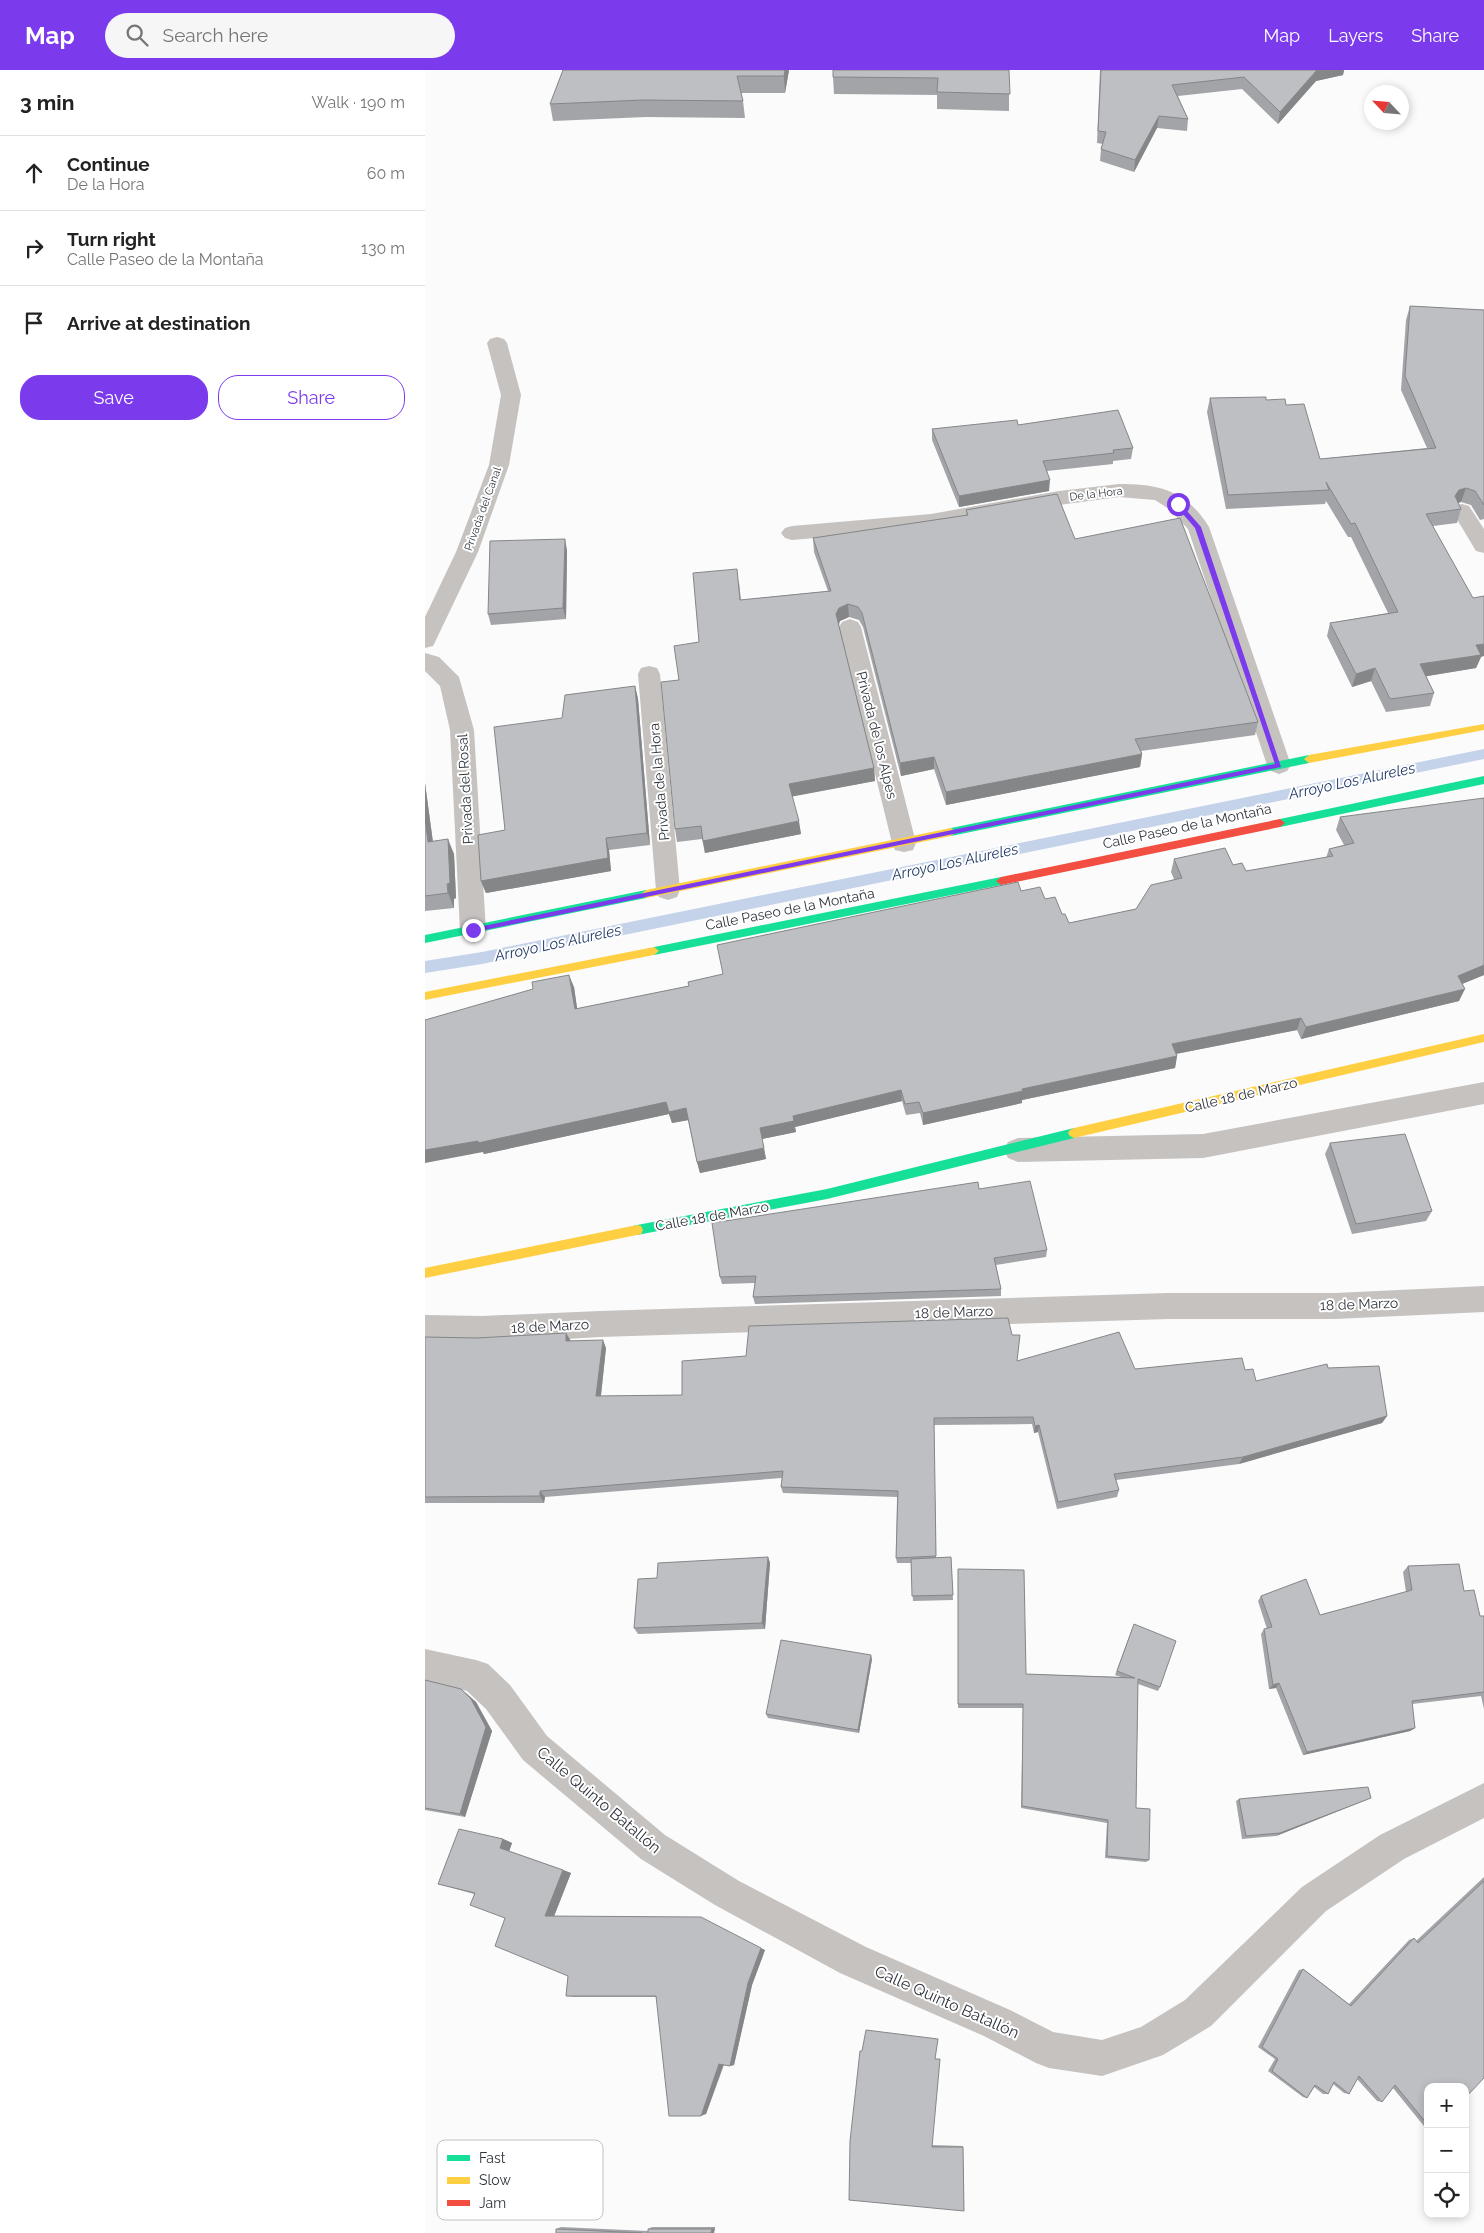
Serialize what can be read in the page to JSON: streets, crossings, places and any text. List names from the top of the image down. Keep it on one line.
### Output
{"streets":{"main road":["Calle Paseo de la Montaña","Calle 18 de Marzo"],"street":["De la Hora","Privada del Canal","Privada de los Alpes","Privada de la Hora","Privada del Rosal","18 de Marzo","Calle Quinto Batallón"]},"water":["Arroyo Los Alureles"],"legend":["Fast","Slow","Jam"],"north":"top left","page":{"header":"Map","search":"Search here","nav":["Map","Layers","Share"],"heading":["3 min","Walk · 190 m"],"list":[["Continue","De la Hora","60 m"],["Turn right","Calle Paseo de la Montaña","130 m"],"Arrive at destination"],"buttons":["Save","Share"],"map_buttons":["+","−"]}}
